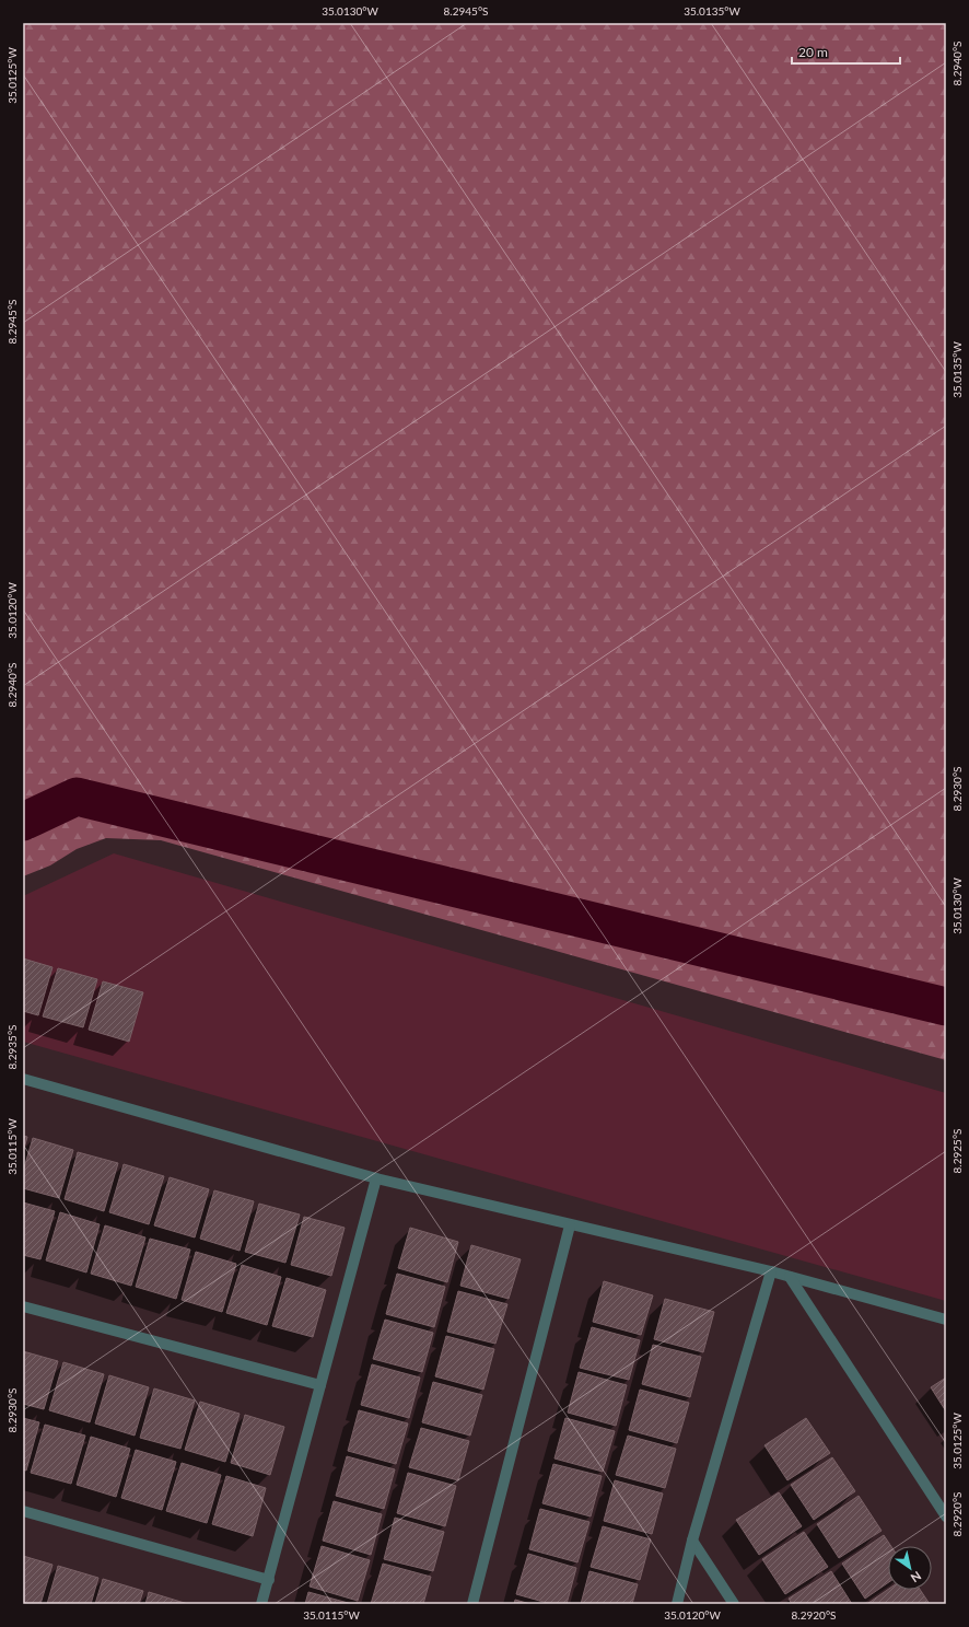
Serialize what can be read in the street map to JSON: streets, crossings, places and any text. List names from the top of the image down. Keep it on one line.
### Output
{"scale_bar":"20 m","north":"bottom right","coordinates":["35.0130°W","8.2945°S","35.0135°W","8.2940°S","35.0125°W","35.0120°W","8.2930°S","8.2935°S","35.0115°W","8.2925°S","8.2920°S"]}
